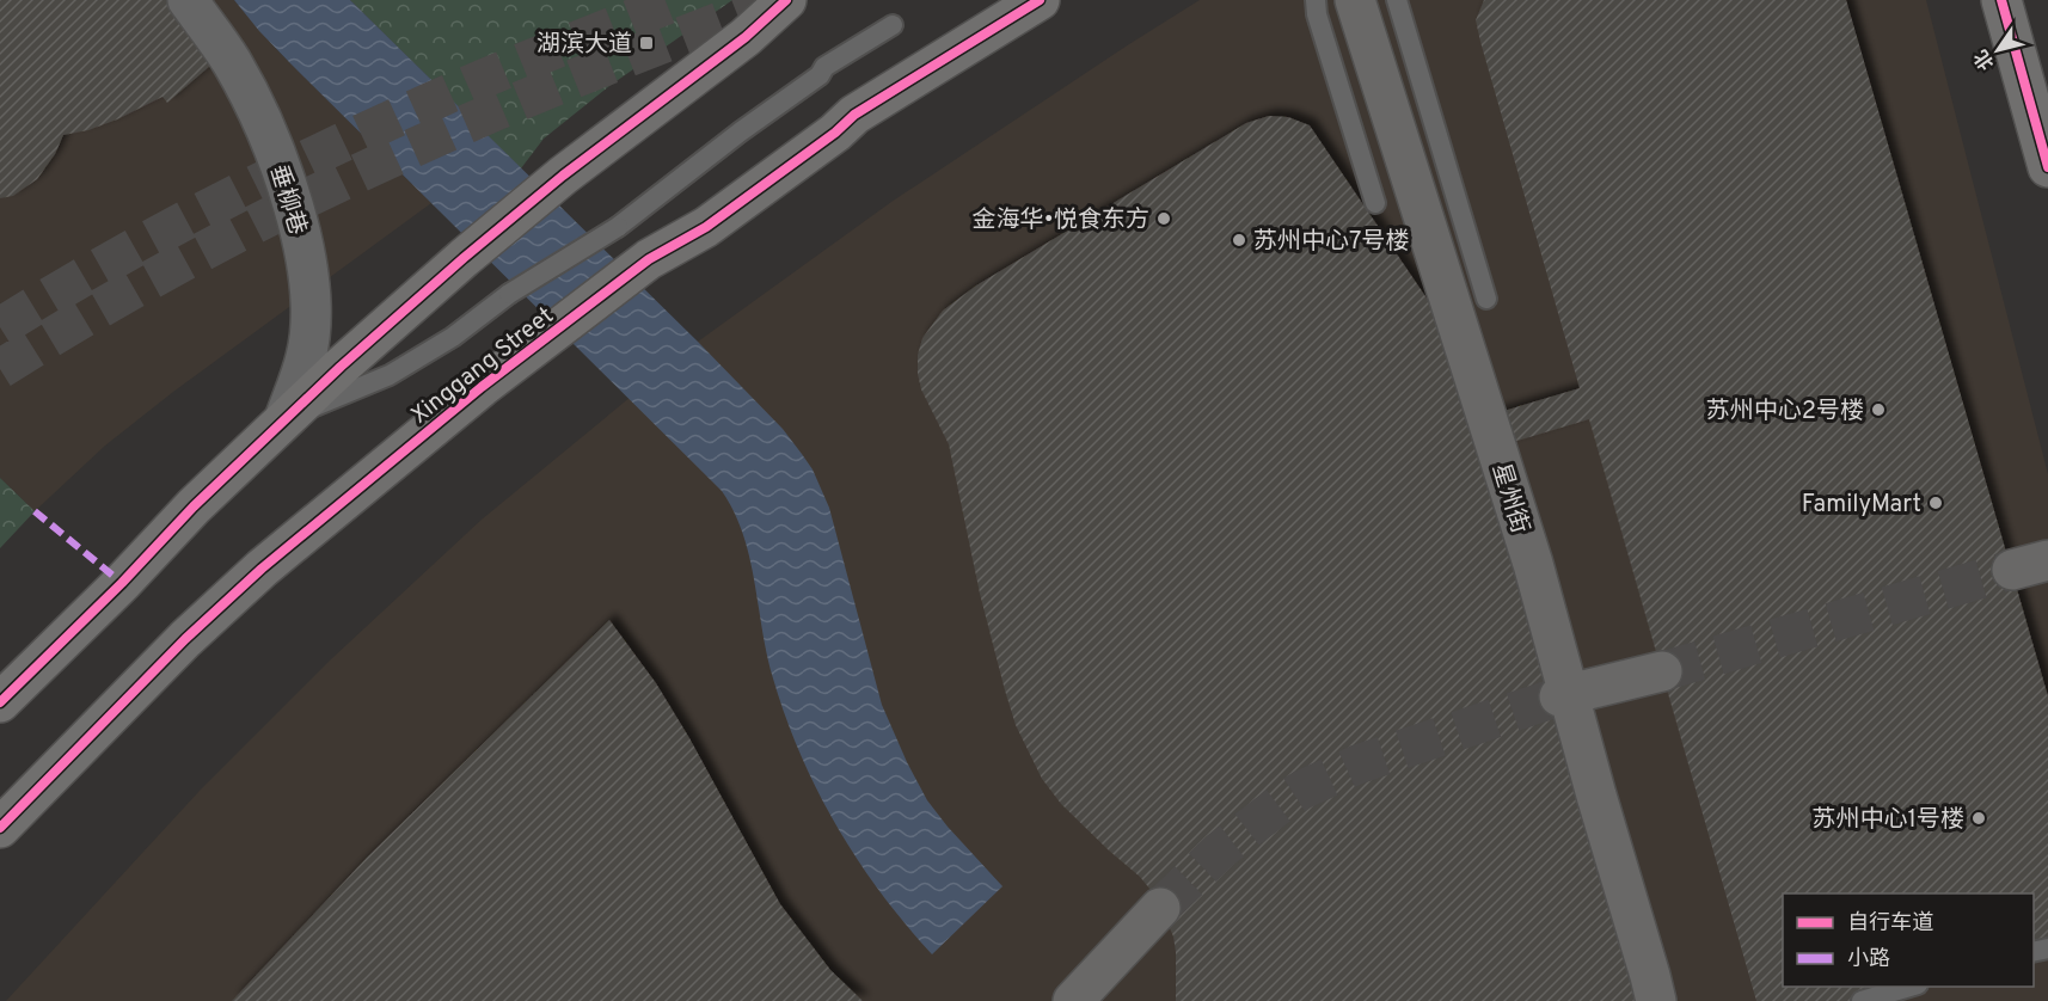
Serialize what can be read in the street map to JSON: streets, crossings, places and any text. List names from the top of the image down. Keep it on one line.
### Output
{"streets":{"main road":["Xinggang Street"],"street":["垂柳巷","星州街"]},"places":{"transit":["湖滨大道"],"other":["金海华•悦食东方","苏州中心7号楼","苏州中心2号楼","FamilyMart","苏州中心1号楼"]},"legend":["自行车道","小路"],"north":"bottom left"}
